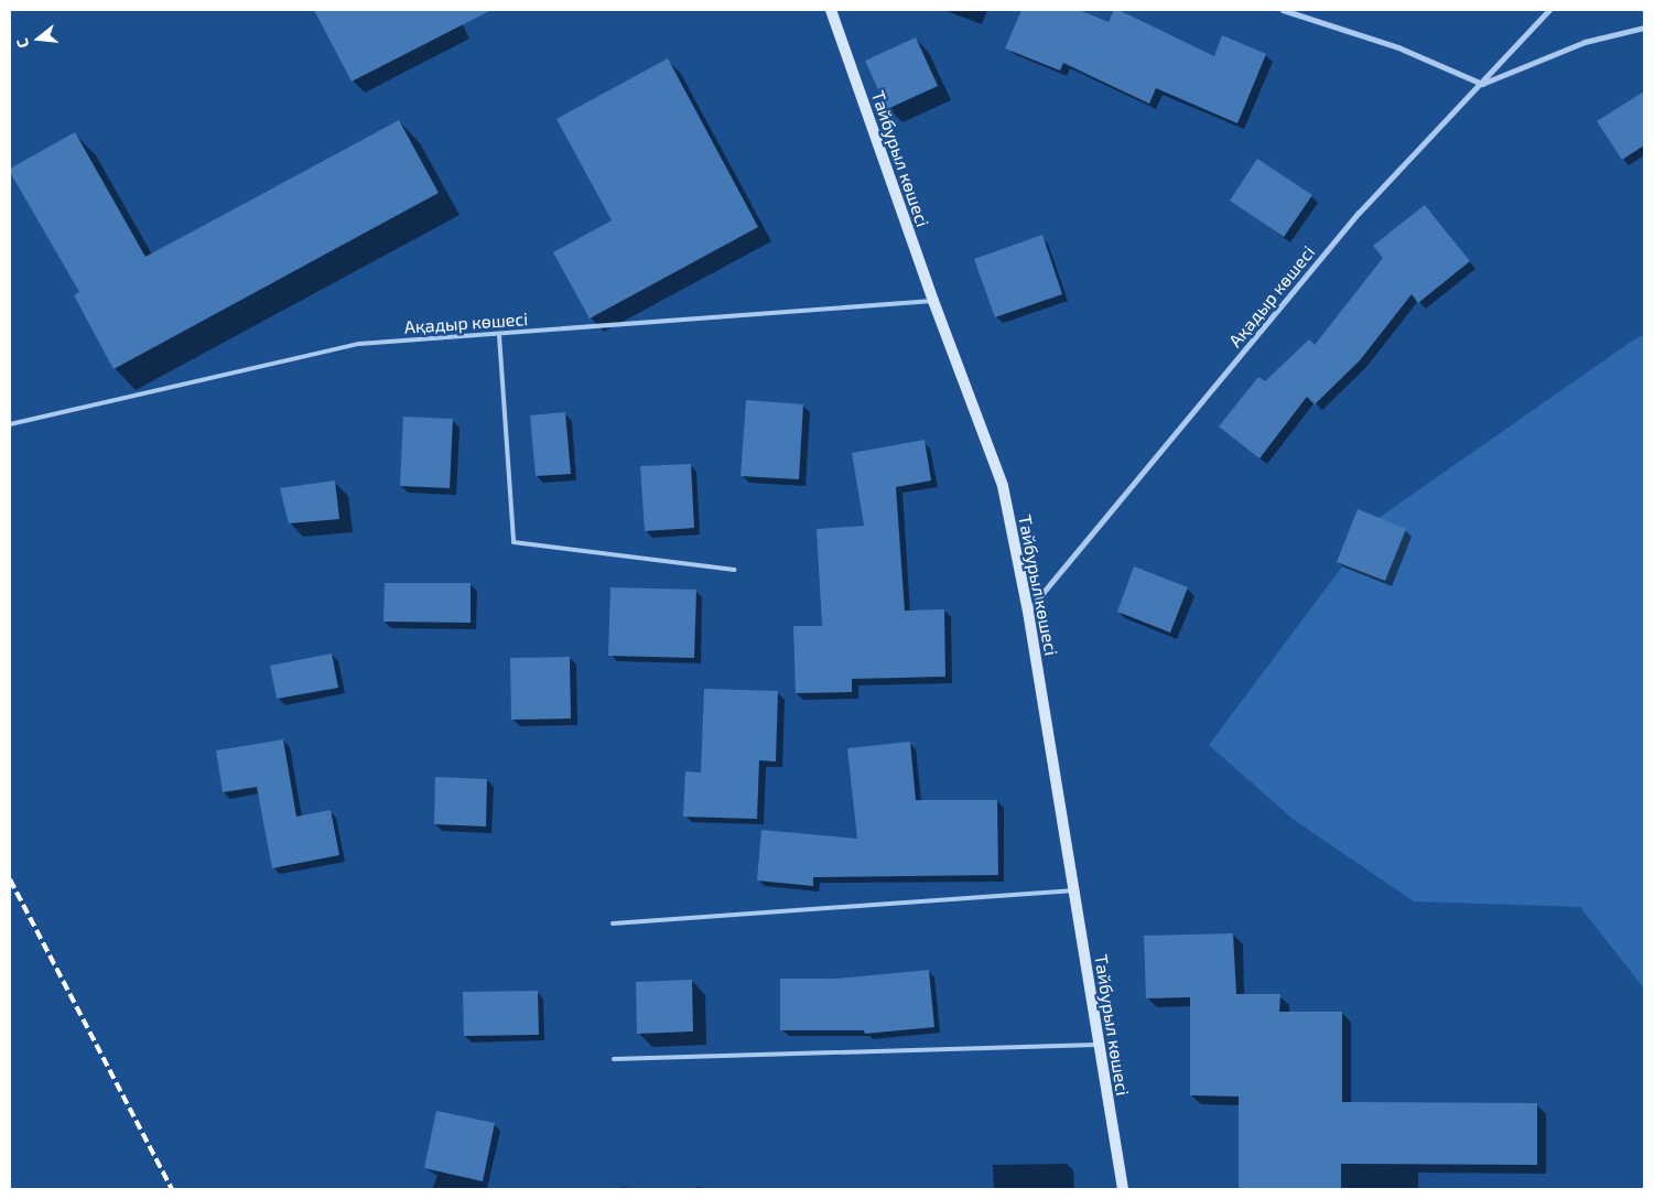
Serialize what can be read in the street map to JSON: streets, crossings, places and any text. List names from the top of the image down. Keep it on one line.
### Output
{"streets":{"main road":["Тайбурыл көшесі"],"street":["Ақадыр көшесі"]},"crossings":[["Тайбурыл көшесі","Ақадыр көшесі"]],"north":"left"}
